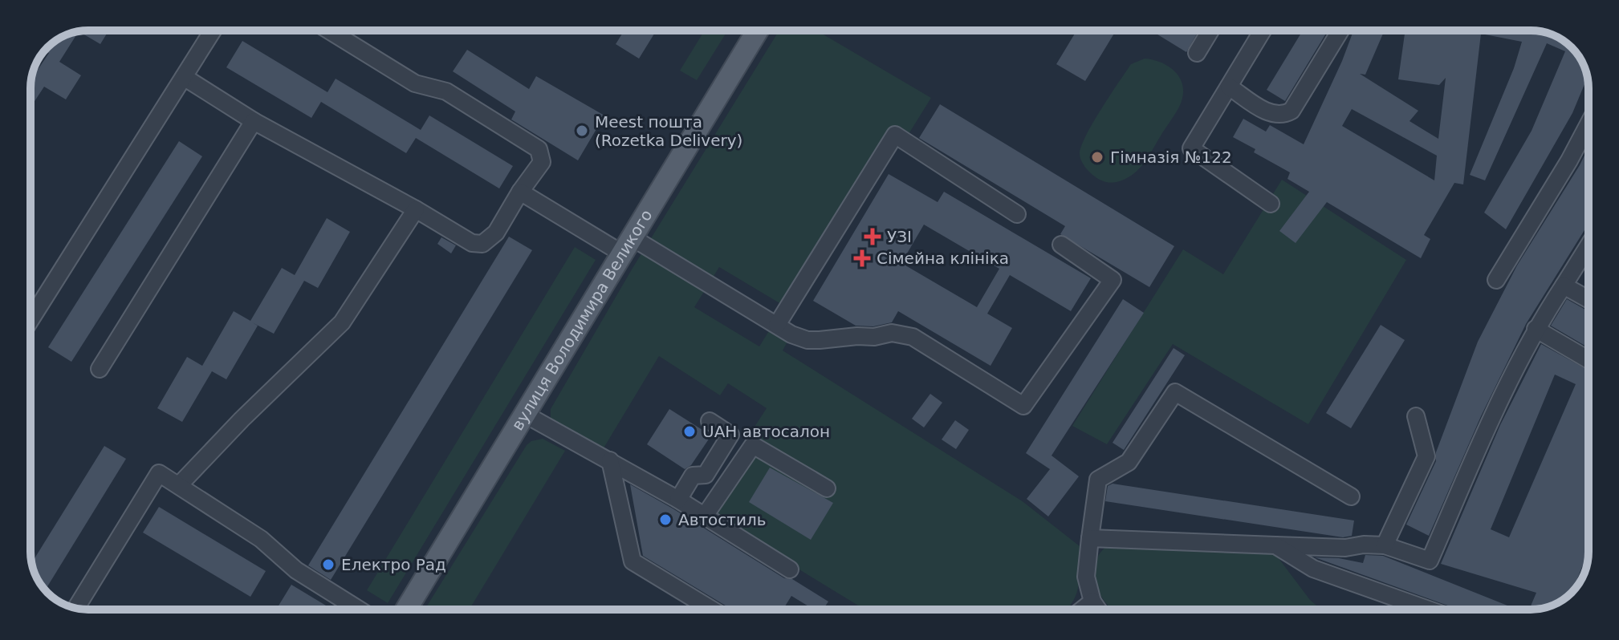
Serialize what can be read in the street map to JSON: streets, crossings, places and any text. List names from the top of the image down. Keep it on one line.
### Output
{"streets":{"main road":["вулиця Володимира Великого"]},"places":{"other":["Meest пошта (Rozetka Delivery)","Гімназія №122","UAH автосалон","Автостиль","Електро Рад"],"health":["УЗІ","Сімейна клініка"]}}
